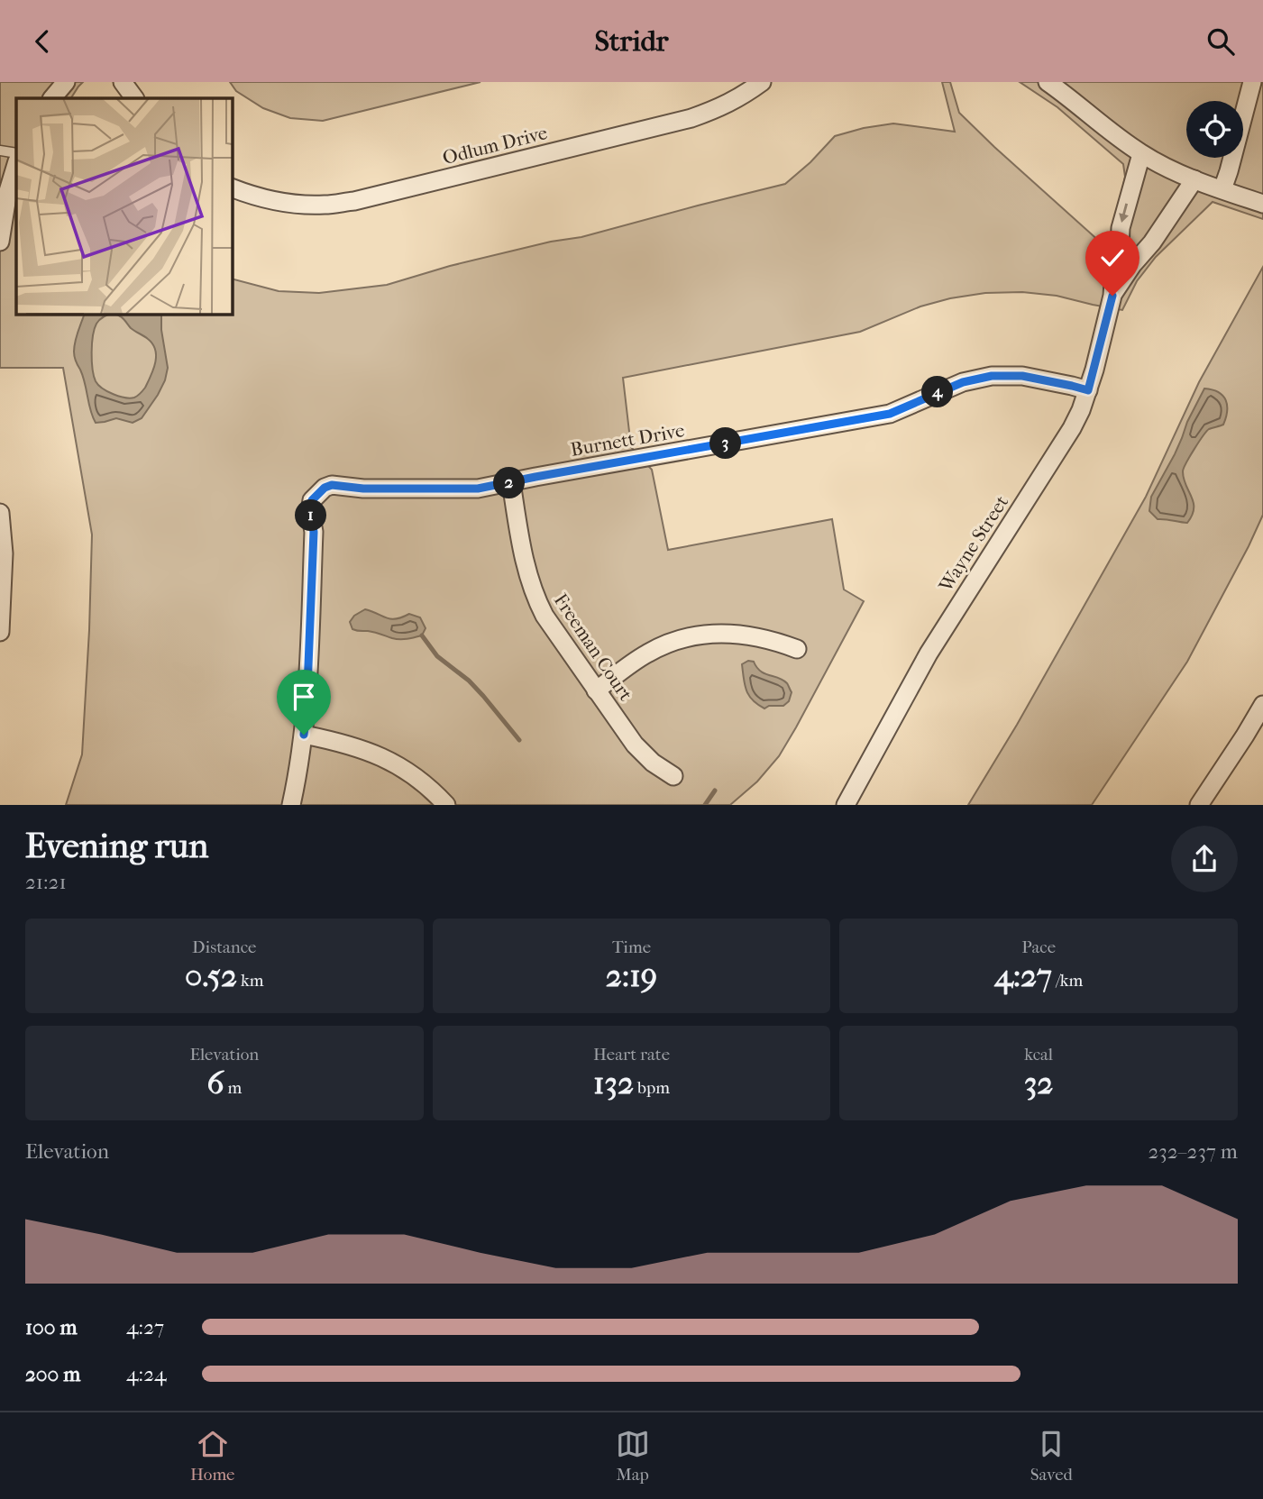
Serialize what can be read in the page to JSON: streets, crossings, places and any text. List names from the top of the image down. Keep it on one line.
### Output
{"streets":{"street":["Odlum Drive","Burnett Drive","Wayne Street","Freeman Court"]},"crossings":[["Burnett Drive","Wayne Street"],["Burnett Drive","Freeman Court"]],"page":{"header":"Stridr","pins":["4","3","2","1"],"heading":["Evening run","21:21"],"stats":[["Distance","0.52 km"],["Time","2:19"],["Pace","4:27 /km"],["Elevation","6 m"],["Heart rate","132 bpm"],["kcal","32"]],"chart":["Elevation","232–237 m"],"list":[{"name":"100 m","note":"4:27"},{"name":"200 m","note":"4:24"}],"tabs":["Home","Map","Saved"]}}
